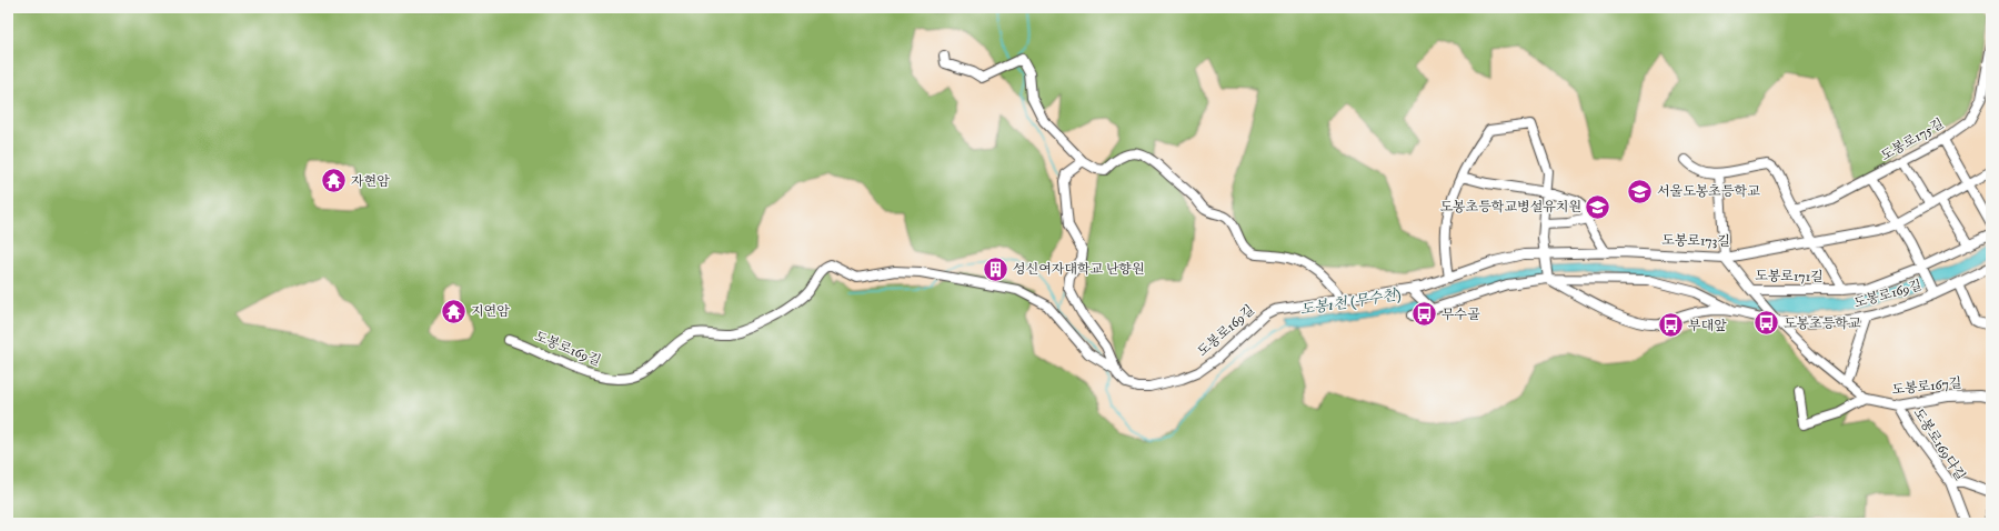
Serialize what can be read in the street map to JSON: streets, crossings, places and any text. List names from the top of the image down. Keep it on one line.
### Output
{"streets":{"street":["도봉로175길","도봉로173길","도봉로171길","도봉로169길","도봉로167길","도봉로169다길"]},"crossings":[["도봉로175길","도봉로171길"],["도봉로173길","도봉로171길"],["도봉로173길","도봉로169길"],["도봉로167길","도봉로169다길"]],"water":["도봉1천 (무수천)"],"places":{"temple":["자현암","지연암"],"school or university":["서울도봉초등학교","도봉초등학교병설유치원"],"building":["성신여자대학교 난향원"],"bus stop":["무수골","도봉초등학교","부대앞"]}}
